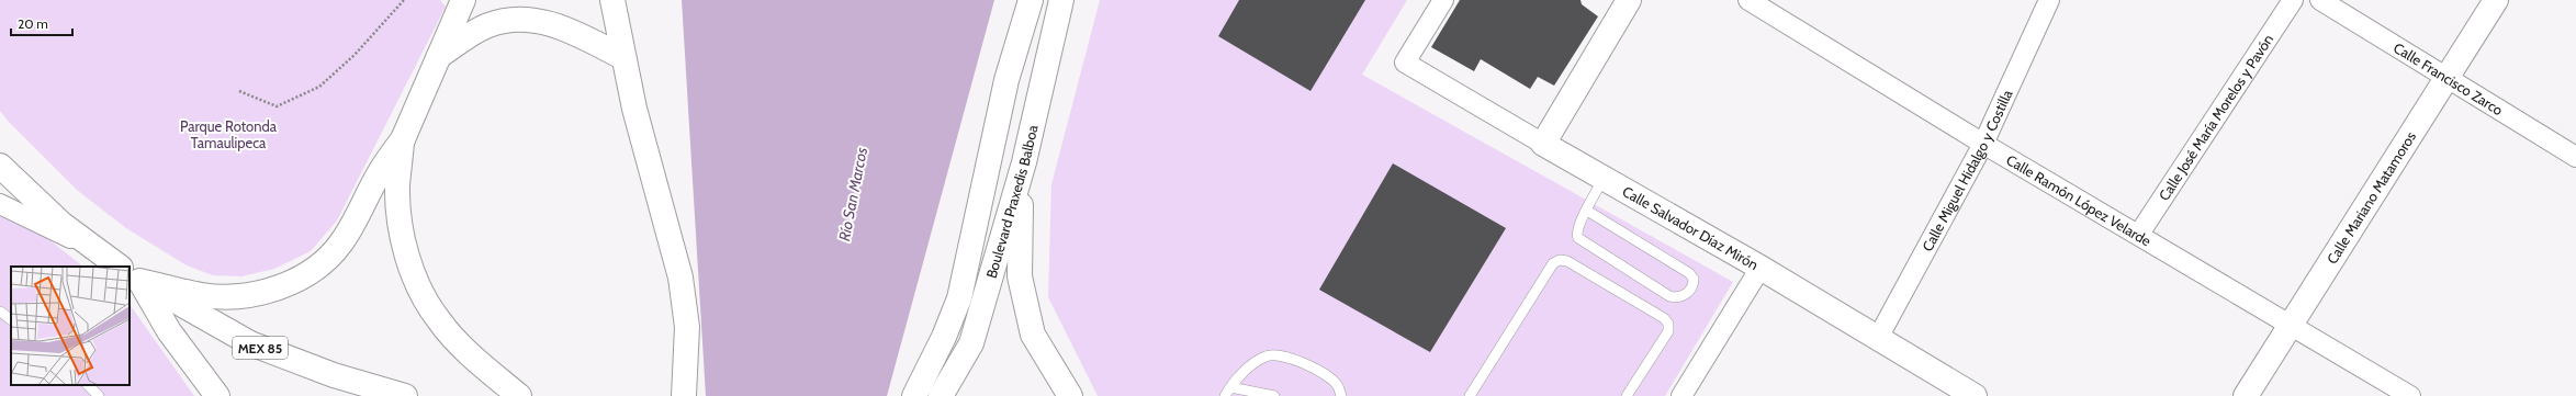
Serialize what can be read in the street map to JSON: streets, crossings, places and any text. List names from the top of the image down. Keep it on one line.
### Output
{"streets":{"main road":["Calle Mariano Matamoros","Boulevard Praxedis Balboa","Calle Salvador Díaz Mirón","MEX 85"],"street":["Calle Francisco Zarco","Calle José María Morelos y Pavón","Calle Miguel Hidalgo y Costilla","Calle Ramón López Velarde"]},"crossings":[["Calle Francisco Zarco","Calle Mariano Matamoros"],["Calle José María Morelos y Pavón","Calle Ramón López Velarde"],["Calle Miguel Hidalgo y Costilla","Calle Ramón López Velarde"],["Calle Miguel Hidalgo y Costilla","Calle Salvador Díaz Mirón"],["Calle Mariano Matamoros","Calle Ramón López Velarde"]],"water":["Río San Marcos"],"parks":["Parque Rotonda Tamaulipeca"],"scale_bar":"20 m"}
